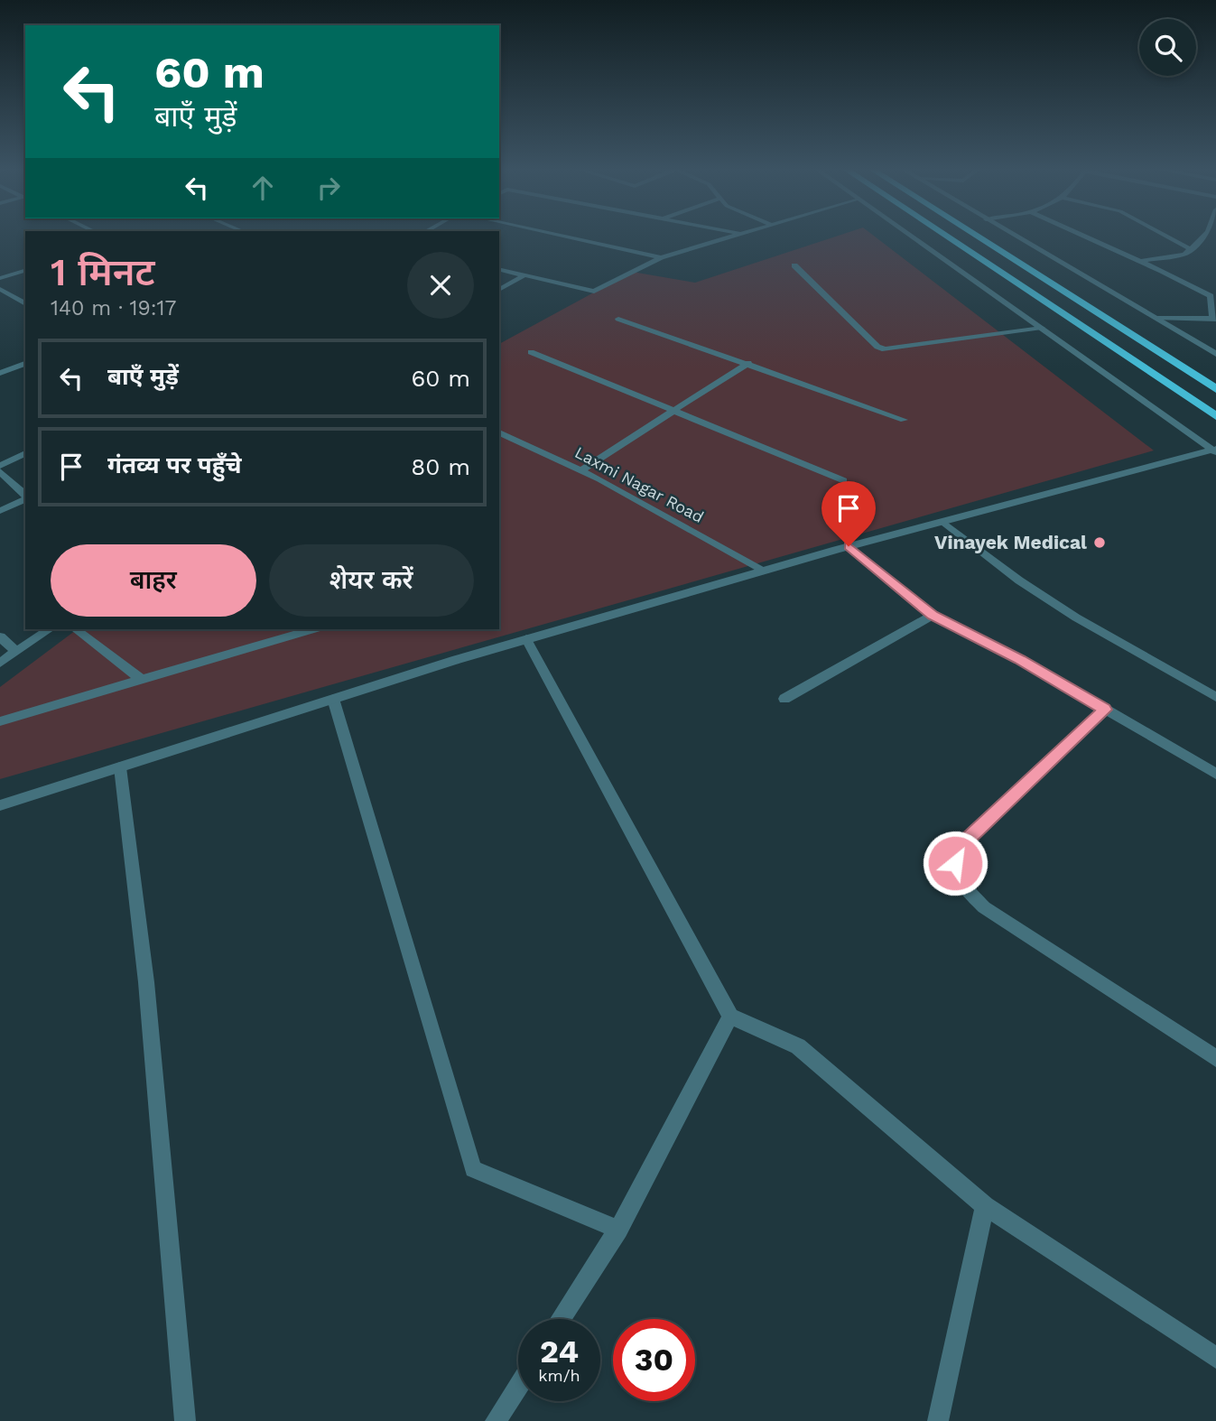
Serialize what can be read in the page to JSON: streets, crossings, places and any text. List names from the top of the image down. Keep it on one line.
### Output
{"streets":{"street":["Laxmi Nagar Road"]},"places":["Vinayek Medical"],"page":{"turn":["60 m","बाएँ मुड़ें"],"heading":["1 मिनट","140 m · 19:17"],"list":[{"name":"बाएँ मुड़ें","value":"60 m"},{"name":"गंतव्य पर पहुँचे","value":"80 m"}],"buttons":["बाहर","शेयर करें"],"speed":"24 km/h","limit":"30"}}
